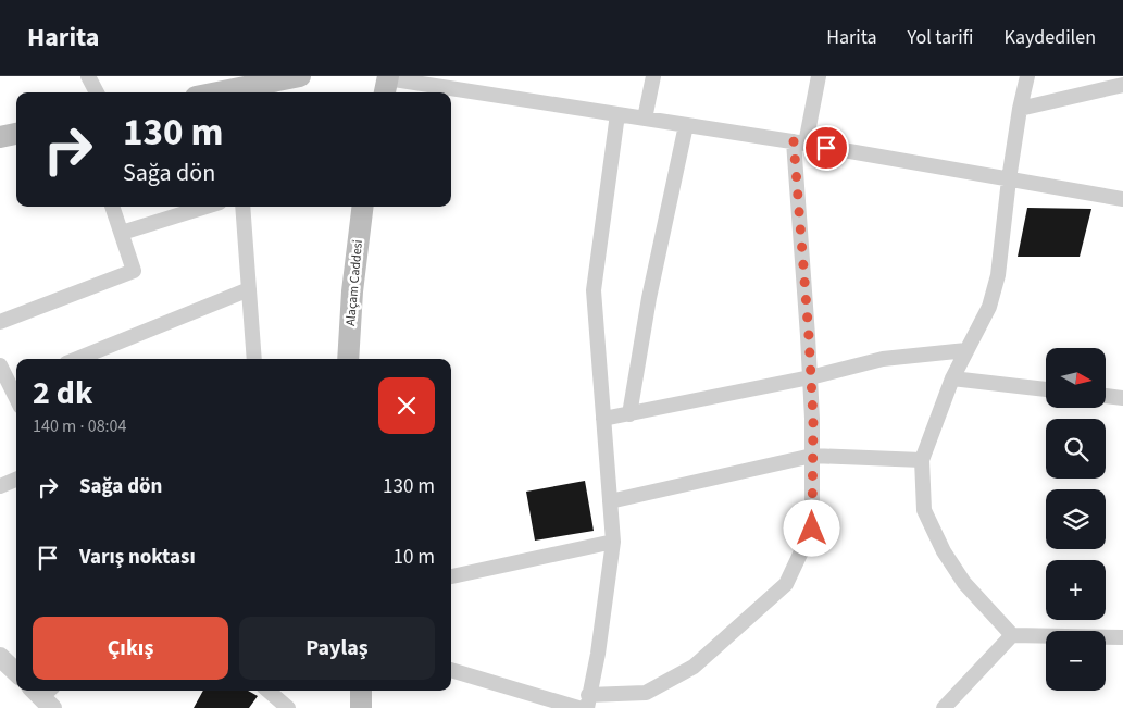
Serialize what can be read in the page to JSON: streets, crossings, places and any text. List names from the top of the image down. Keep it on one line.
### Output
{"streets":{"main road":["Alaçam Caddesi"]},"north":"right","page":{"header":"Harita","nav":["Harita","Yol tarifi","Kaydedilen"],"turn":["130 m","Sağa dön"],"map_buttons":["+","−"],"heading":["2 dk","140 m · 08:04"],"list":[{"name":"Sağa dön","value":"130 m"},{"name":"Varış noktası","value":"10 m"}],"buttons":["Çıkış","Paylaş"]}}
